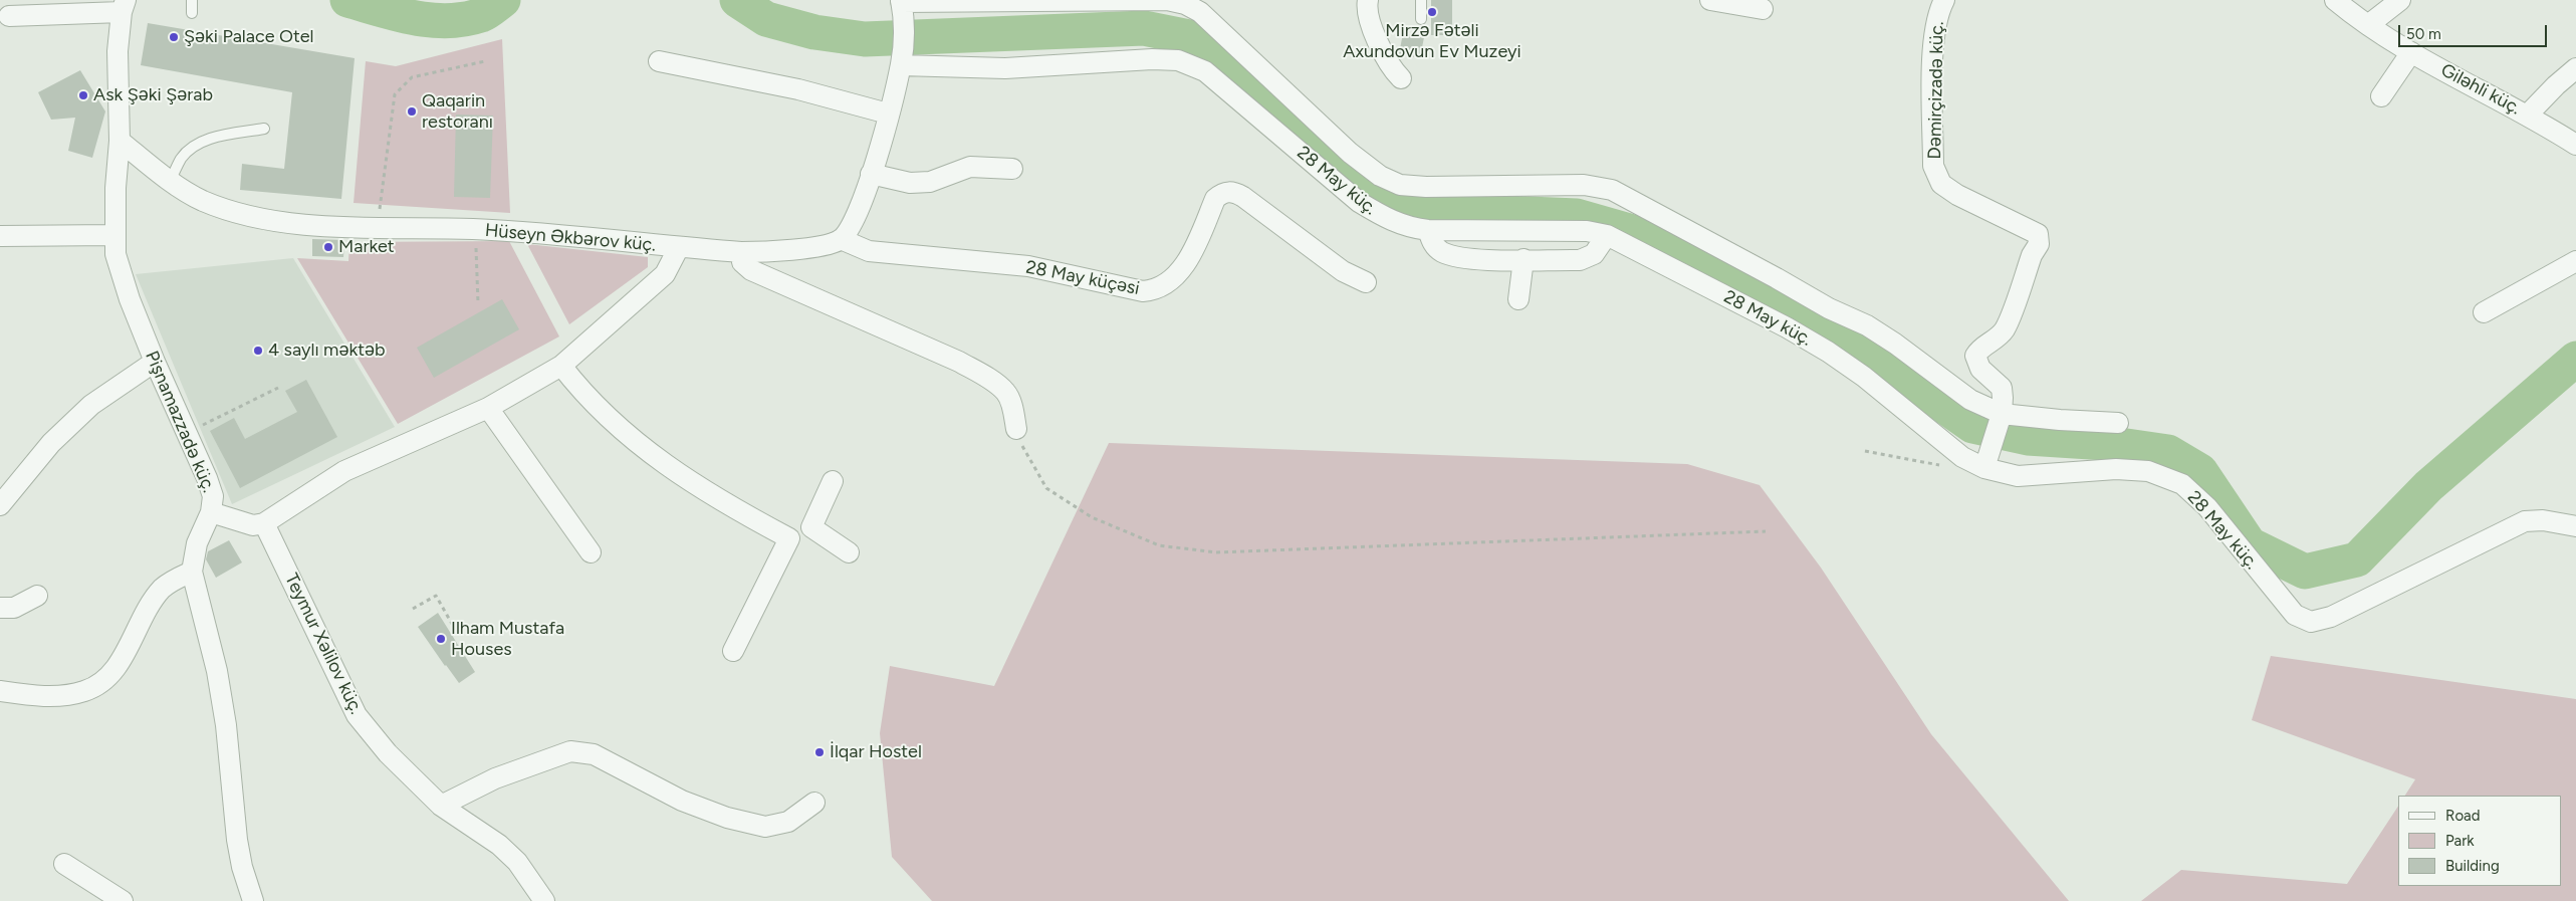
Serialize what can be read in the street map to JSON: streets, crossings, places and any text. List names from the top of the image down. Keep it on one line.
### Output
{"streets":{"street":["Giləhli küç.","Dəmirçizadə küç.","28 May küç.","Hüseyn Əkbərov küç.","28 May küçəsi","Pişnamazzadə küç.","Teymur Xəlilov küç."]},"crossings":[["Hüseyn Əkbərov küç.","28 May küçəsi"],["Hüseyn Əkbərov küç.","Pişnamazzadə küç."]],"places":["Mirzə Fətəli Axundovun Ev Muzeyi","Şəki Palace Otel","Ask Şəki Şərab","Qaqarin restoranı","Market","4 saylı məktəb","Ilham Mustafa Houses","İlqar Hostel"],"legend":["Road","Park","Building"],"scale_bar":"50 m"}
